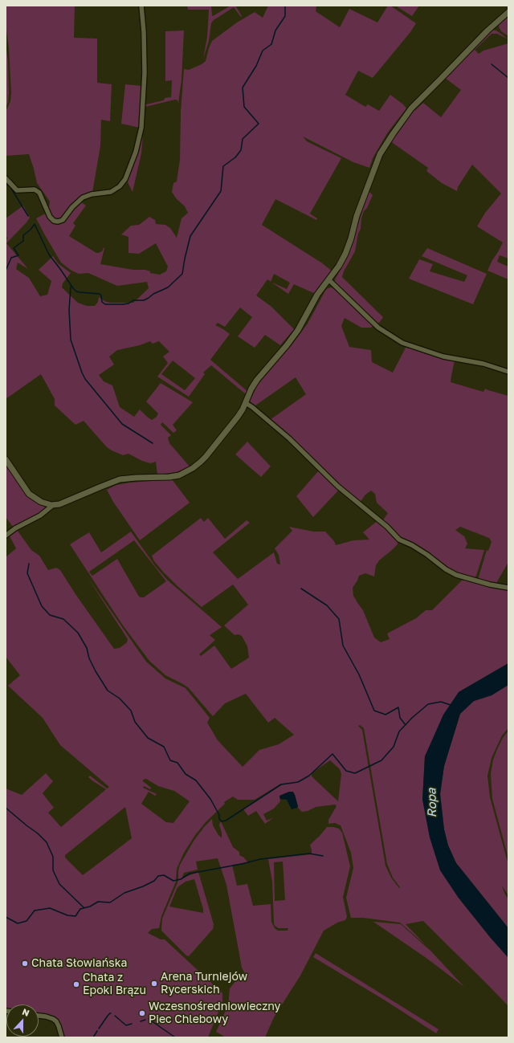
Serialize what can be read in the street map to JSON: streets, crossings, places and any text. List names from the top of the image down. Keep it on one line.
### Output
{"water":["Ropa"],"places":["Chata Słowiańska","Arena Turniejów Rycerskich","Chata z Epoki Brązu","Wczesnośredniowieczny Piec Chlebowy"],"north":"top"}
